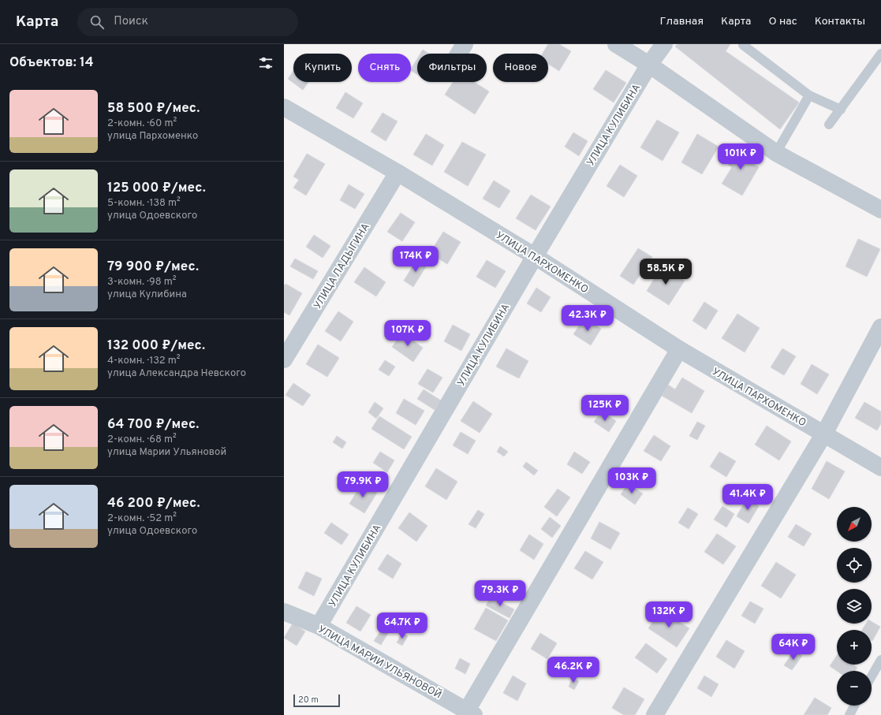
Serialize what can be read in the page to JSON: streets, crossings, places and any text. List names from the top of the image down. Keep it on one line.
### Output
{"streets":{"street":["УЛИЦА КУЛИБИНА","УЛИЦА ПАРХОМЕНКО","УЛИЦА ЛАДЫГИНА","УЛИЦА МАРИИ УЛЬЯНОВОЙ"]},"crossings":[["УЛИЦА КУЛИБИНА","УЛИЦА ПАРХОМЕНКО"],["УЛИЦА КУЛИБИНА","УЛИЦА МАРИИ УЛЬЯНОВОЙ"],["УЛИЦА ПАРХОМЕНКО","УЛИЦА ЛАДЫГИНА"]],"scale_bar":"20 m","north":"bottom left","page":{"header":"Карта","search":"Поиск","nav":["Главная","Карта","О нас","Контакты"],"heading":"Объектов: 14","chip":["Купить","Снять","Фильтры","Новое"],"list":[{"name":"58 500 ₽/мес.","note":"2-комн. · 60 m² · улица Пархоменко"},{"name":"125 000 ₽/мес.","note":"5-комн. · 138 m² · улица Одоевского"},{"name":"79 900 ₽/мес.","note":"3-комн. · 98 m² · улица Кулибина"},{"name":"132 000 ₽/мес.","note":"4-комн. · 132 m² · улица Александра Невского"},{"name":"64 700 ₽/мес.","note":"2-комн. · 68 m² · улица Марии Ульяновой"},{"name":"46 200 ₽/мес.","note":"2-комн. · 52 m² · улица Одоевского"}],"price":["101K ₽","174K ₽","58.5K ₽","42.3K ₽","107K ₽","125K ₽","103K ₽","79.9K ₽","41.4K ₽","79.3K ₽","132K ₽","64.7K ₽","64K ₽","46.2K ₽"],"map_buttons":["+","−"],"scale":"20 m"}}
